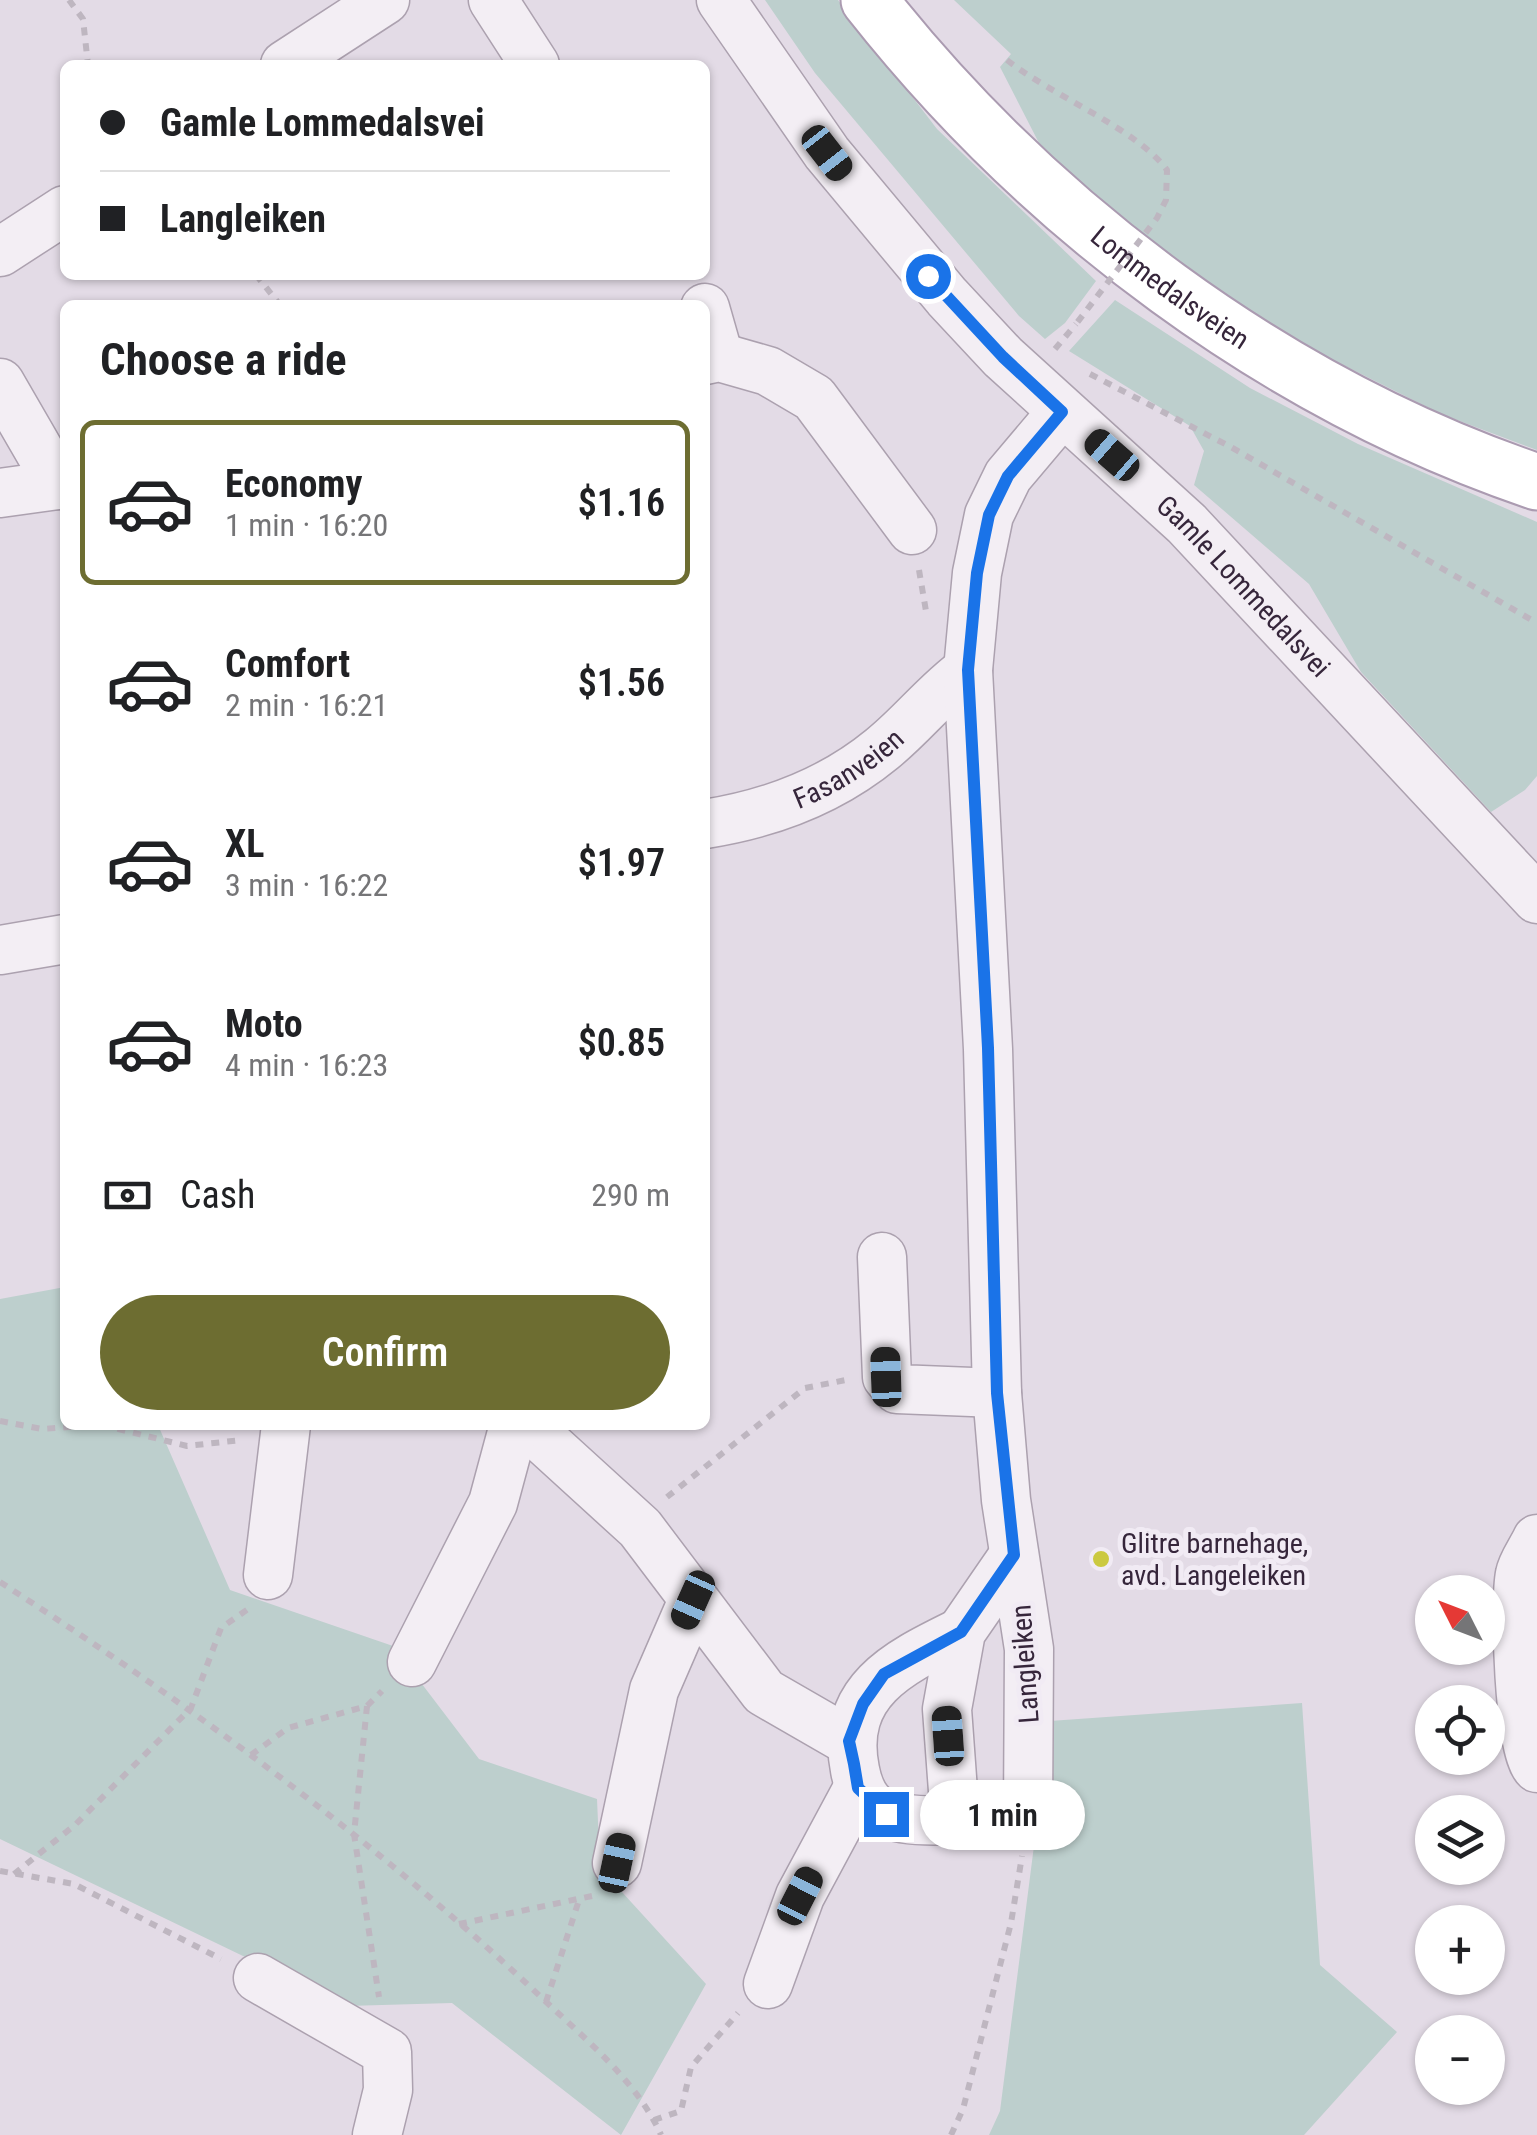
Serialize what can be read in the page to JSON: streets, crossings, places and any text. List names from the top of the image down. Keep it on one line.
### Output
{"streets":{"main road":["Lommedalsveien"],"street":["Gamle Lommedalsvei","Fasanveien","Langleiken"]},"crossings":[["Gamle Lommedalsvei","Langleiken"],["Fasanveien","Langleiken"]],"places":["Glitre barnehage, avd. Langeleiken"],"north":"top left","page":{"banner":["Gamle Lommedalsvei","Langleiken"],"heading":"Choose a ride","list":[{"name":"Economy","note":"1 min · 16:20","value":"$1.16"},{"name":"Comfort","note":"2 min · 16:21","value":"$1.56"},{"name":"XL","note":"3 min · 16:22","value":"$1.97"},{"name":"Moto","note":"4 min · 16:23","value":"$0.85"}],"pay":["Cash","290 m"],"buttons":"Confirm","map_buttons":["+","−"],"bubble":"1 min"}}
